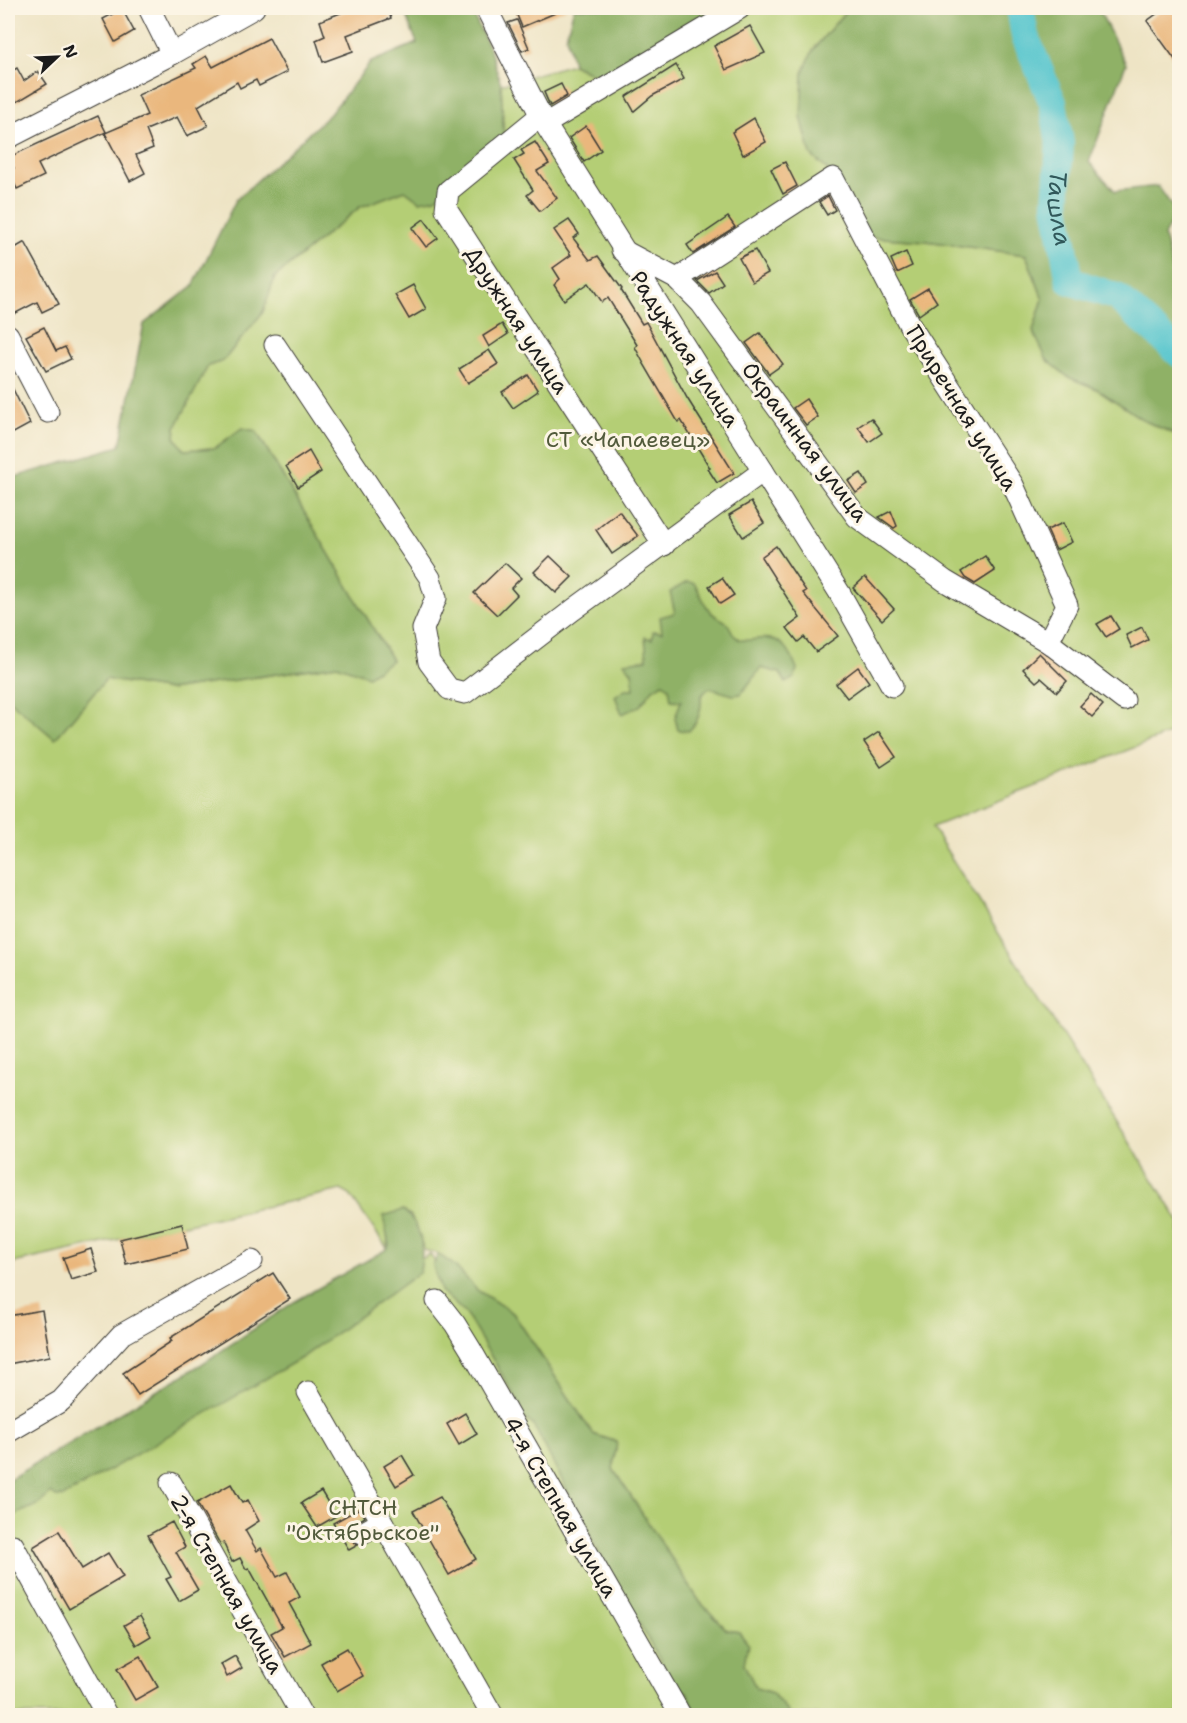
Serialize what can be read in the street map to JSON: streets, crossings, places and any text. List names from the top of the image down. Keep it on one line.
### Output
{"streets":{"street":["Дружная улица","Радужная улица","Приречная улица","Окраинная улица","4-я Степная улица","2-я Степная улица"]},"crossings":[["Дружная улица","Радужная улица"],["Радужная улица","Окраинная улица"],["Приречная улица","Окраинная улица"]],"water":["Ташла"],"parks":["СТ «Чапаевец»","СНТСН \"Октябрьское\""],"north":"top right"}
